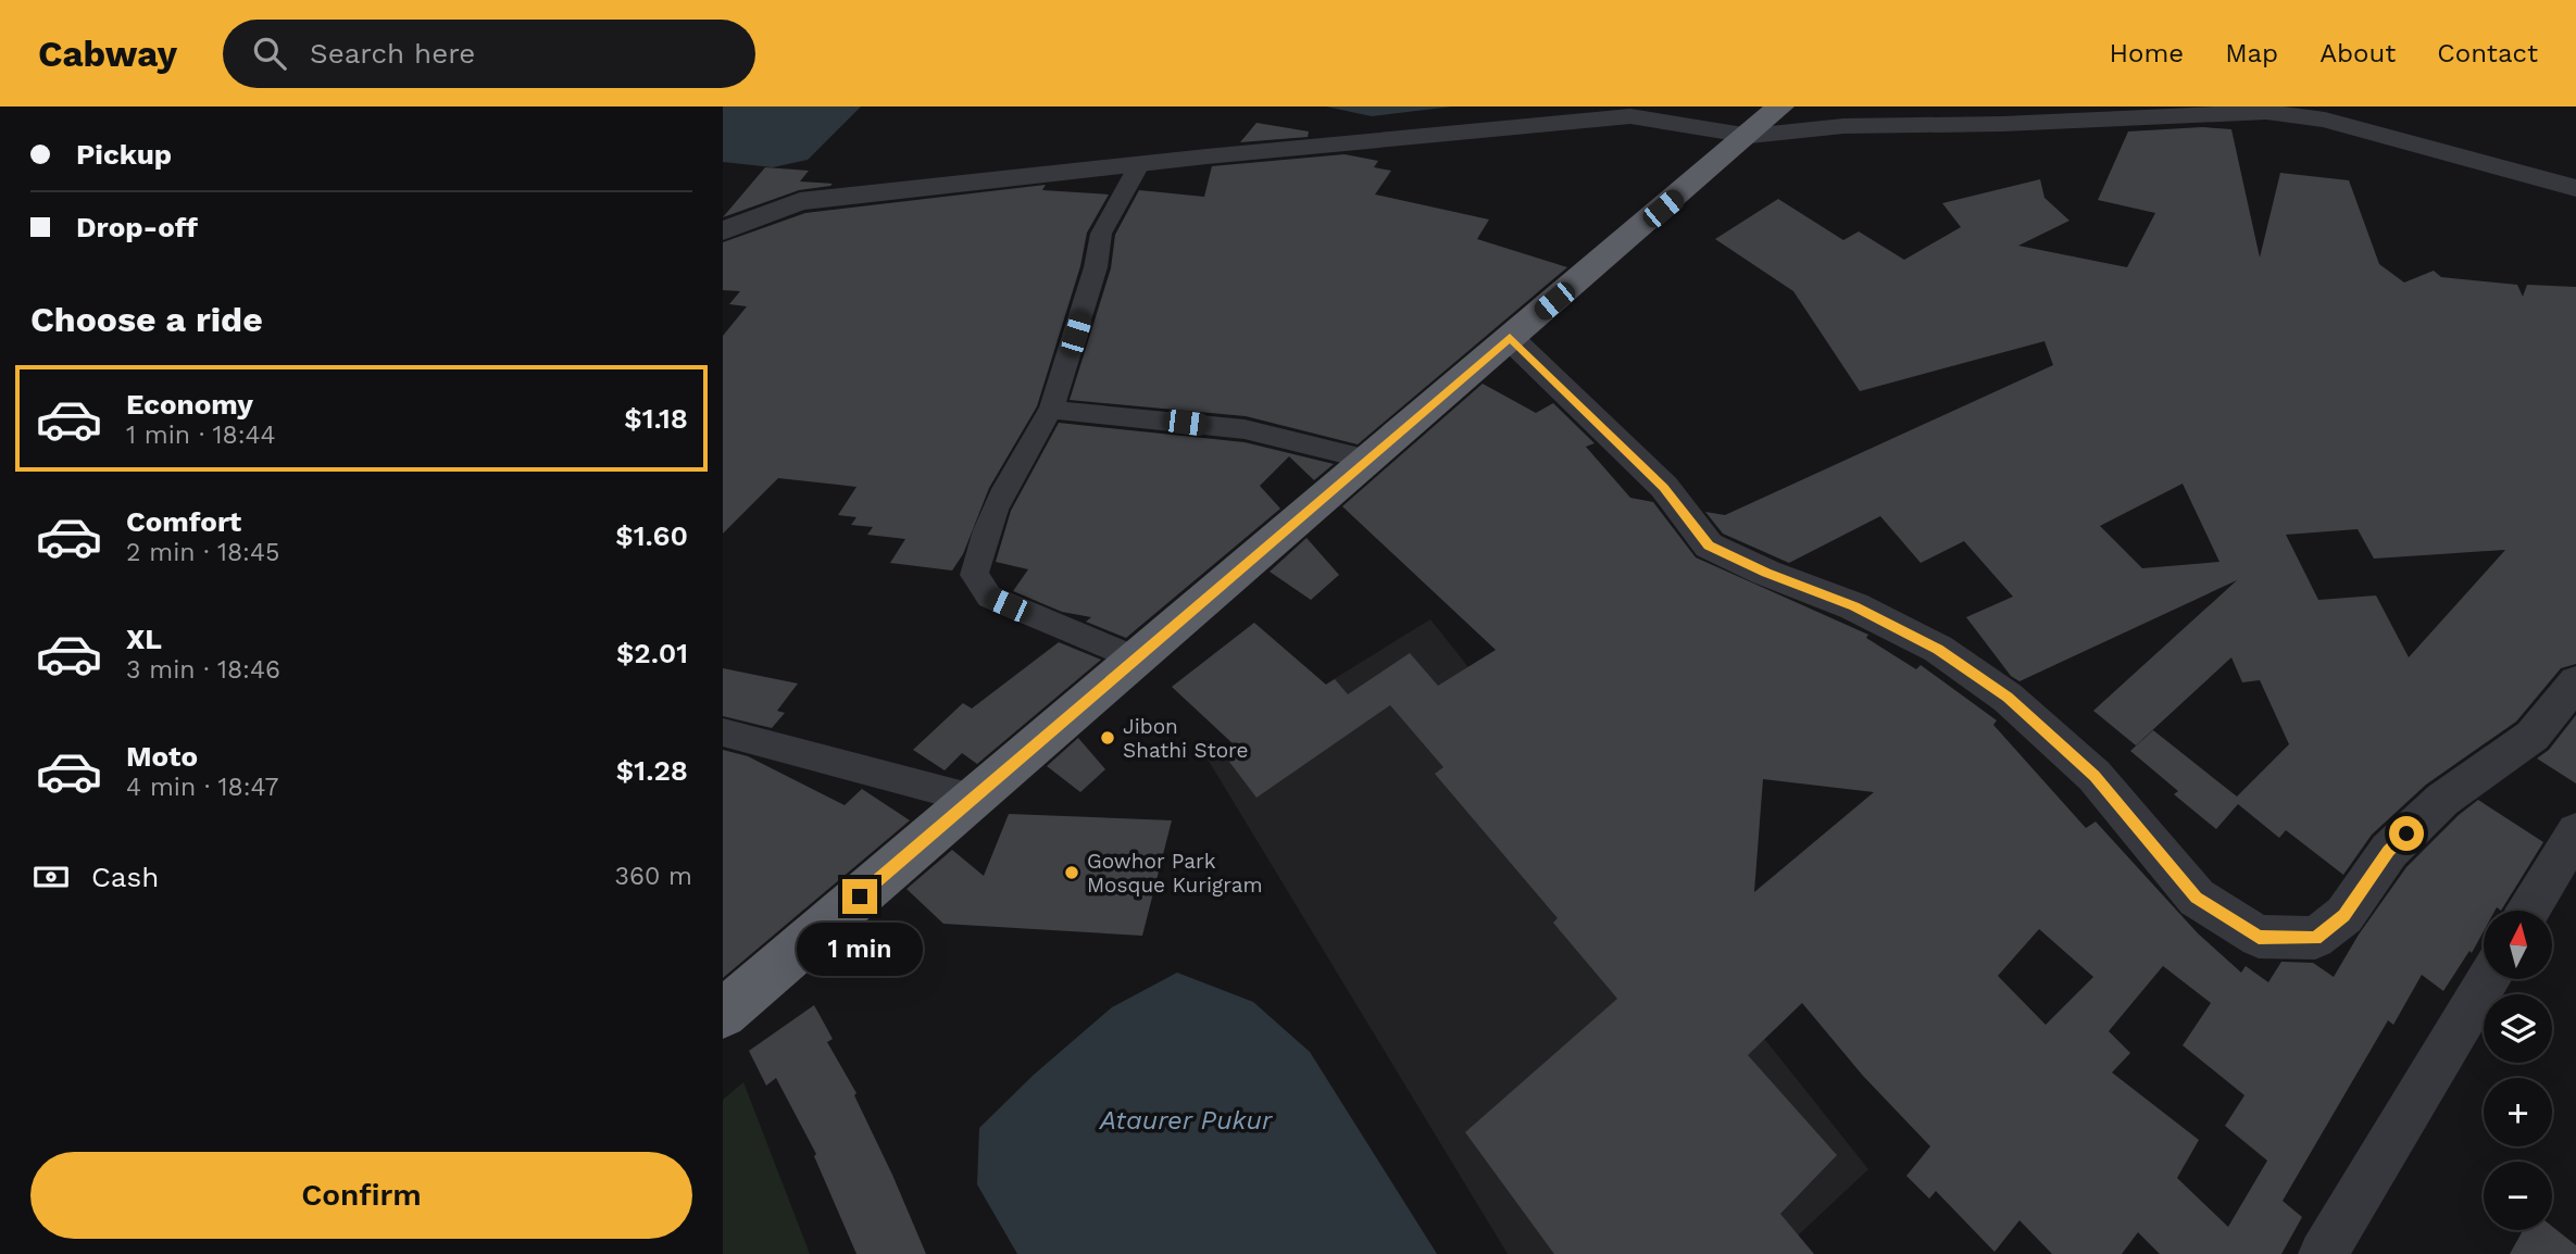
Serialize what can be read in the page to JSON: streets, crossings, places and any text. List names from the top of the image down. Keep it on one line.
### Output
{"water":["Ataurer Pukur"],"places":["Jibon Shathi Store","Gowhor Park Mosque Kurigram"],"north":"top","page":{"header":"Cabway","search":"Search here","nav":["Home","Map","About","Contact"],"banner":["Pickup","Drop-off"],"heading":"Choose a ride","list":[{"name":"Economy","note":"1 min · 18:44","value":"$1.18"},{"name":"Comfort","note":"2 min · 18:45","value":"$1.60"},{"name":"XL","note":"3 min · 18:46","value":"$2.01"},{"name":"Moto","note":"4 min · 18:47","value":"$1.28"}],"pay":["Cash","360 m"],"map_buttons":["+","−"],"bubble":"1 min","buttons":"Confirm"}}
